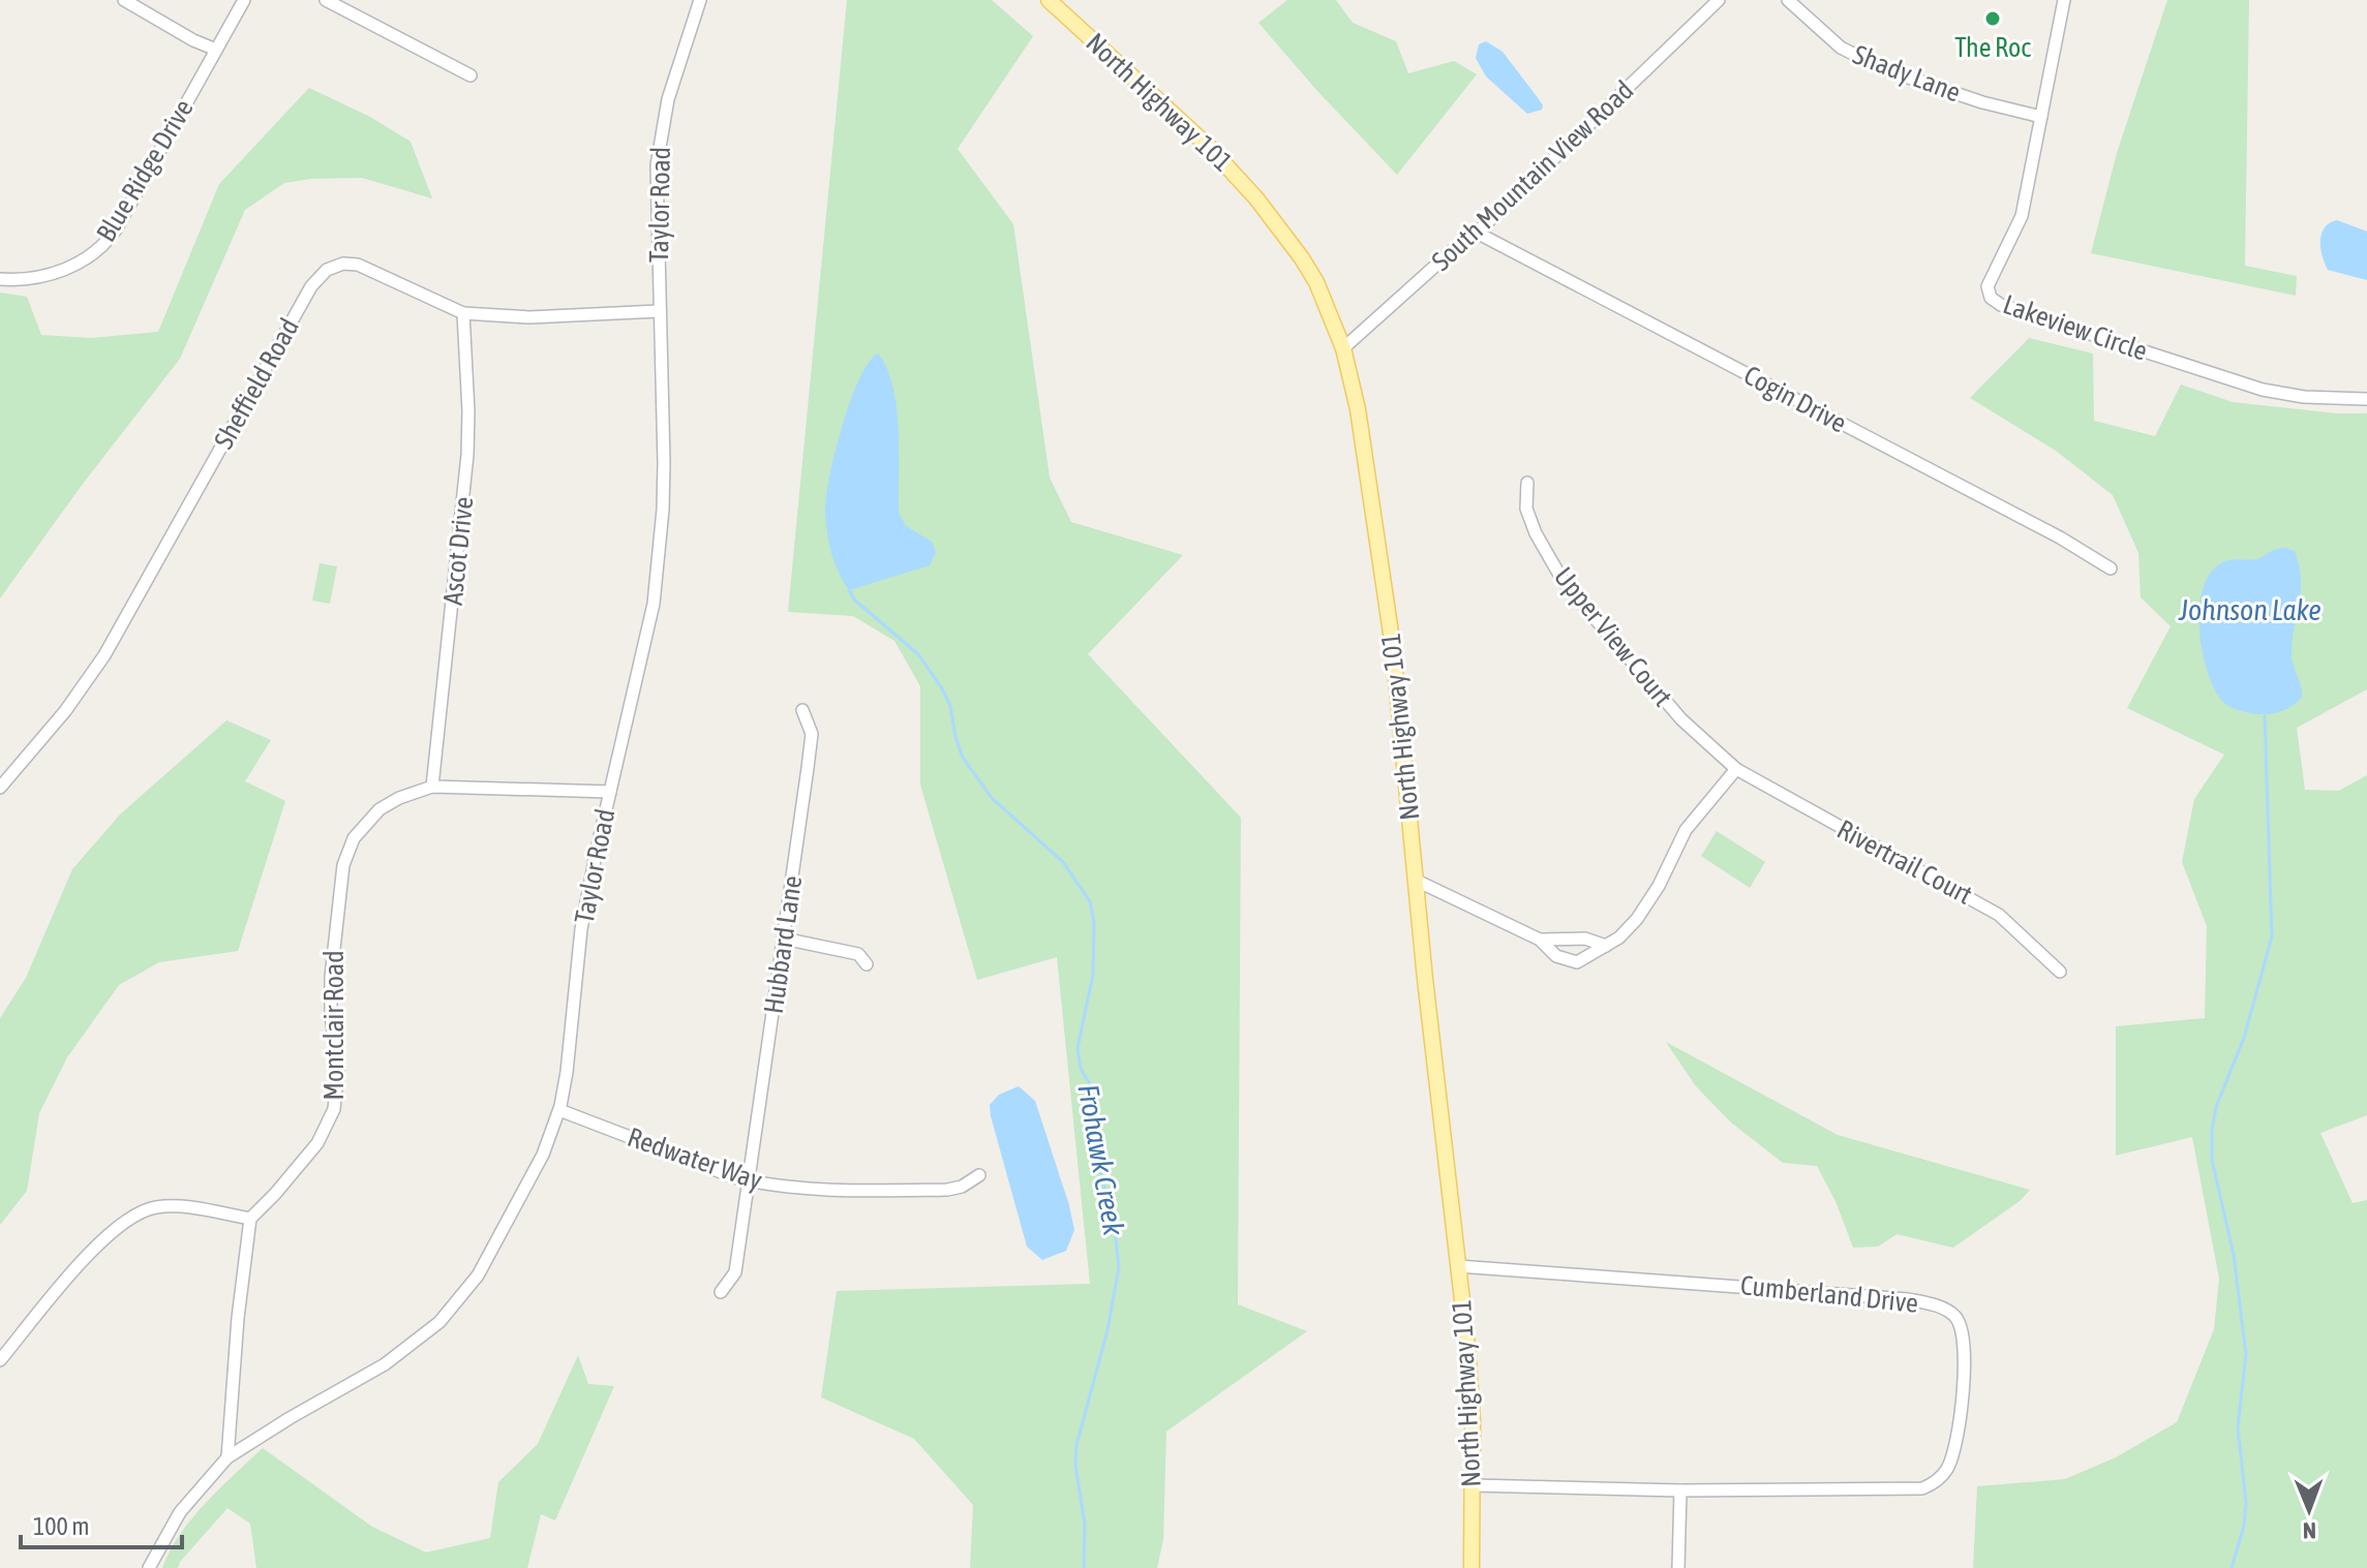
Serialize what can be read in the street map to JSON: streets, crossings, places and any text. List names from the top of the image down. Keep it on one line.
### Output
{"streets":{"main road":["North Highway 101"],"street":["Shady Lane","Blue Ridge Drive","South Mountain View Road","Taylor Road","Lakeview Circle","Sheffield Road","Cogin Drive","Ascot Drive","Upper View Court","Rivertrail Court","Hubbard Lane","Montclair Road","Redwater Way","Cumberland Drive"]},"crossings":[["Shady Lane","Lakeview Circle"],["North Highway 101","South Mountain View Road"],["North Highway 101","Cumberland Drive"],["South Mountain View Road","Cogin Drive"],["Taylor Road","Sheffield Road"],["Taylor Road","Montclair Road"],["Taylor Road","Redwater Way"],["Sheffield Road","Ascot Drive"],["Ascot Drive","Montclair Road"],["Upper View Court","Rivertrail Court"],["Hubbard Lane","Redwater Way"]],"water":["Johnson Lake","Frohawk Creek"],"places":["The Roc"],"scale_bar":"100 m","north":"bottom"}
